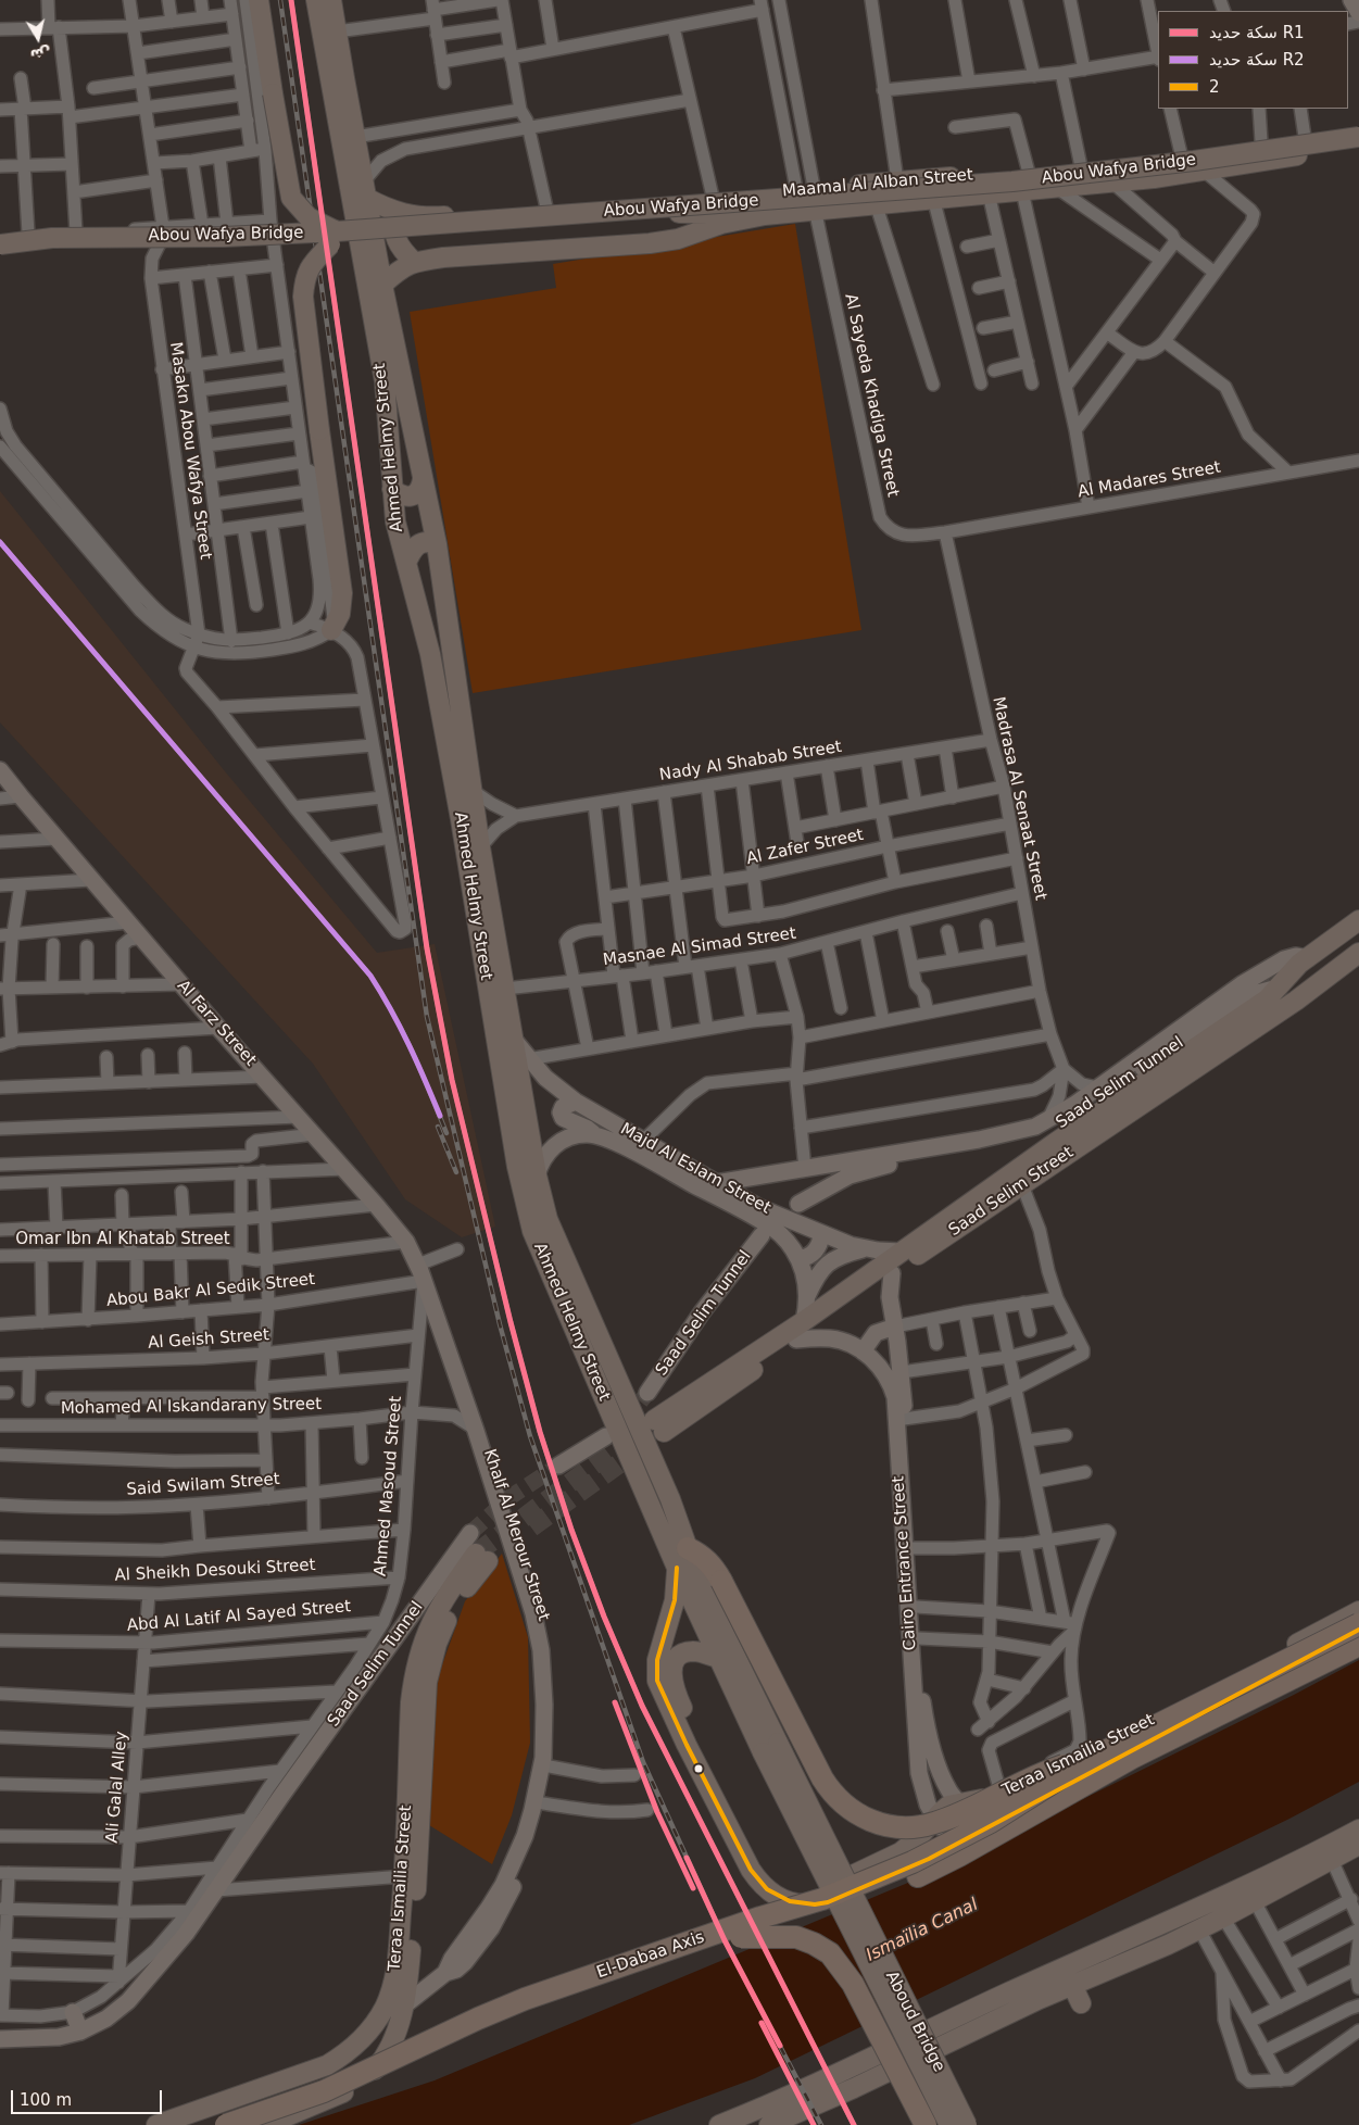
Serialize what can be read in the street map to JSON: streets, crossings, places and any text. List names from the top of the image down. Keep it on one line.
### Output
{"streets":{"highway":["El-Dabaa Axis"],"main road":["Abou Wafya Bridge","Maamal Al Alban Street","Ahmed Helmy Street","Saad Selim Street","Teraa Ismailia Street","Aboud Bridge"],"street":["Al Sayeda Khadiga Street","Masakn Abou Wafya Street","Al Madares Street","Nady Al Shabab Street","Madrasa Al Senaat Street","Al Zafer Street","Masnae Al Simad Street","Al Farz Street","Saad Selim Tunnel","Majd Al Eslam Street","Omar Ibn Al Khatab Street","Abou Bakr Al Sedik Street","Al Geish Street","Mohamed Al Iskandarany Street","Said Swilam Street","Ahmed Masoud Street","Khalf Al Merour Street","Cairo Entrance Street","Al Sheikh Desouki Street","Abd Al Latif Al Sayed Street","Ali Galal Alley"]},"crossings":[["Abou Wafya Bridge","Maamal Al Alban Street"],["Maamal Al Alban Street","Al Sayeda Khadiga Street"],["Maamal Al Alban Street","Ahmed Helmy Street"],["Al Sayeda Khadiga Street","Al Madares Street"],["Al Sayeda Khadiga Street","Madrasa Al Senaat Street"],["Ahmed Helmy Street","Nady Al Shabab Street"],["Ahmed Helmy Street","Masnae Al Simad Street"],["Ahmed Helmy Street","Majd Al Eslam Street"],["Ahmed Helmy Street","Teraa Ismailia Street"],["Ahmed Helmy Street","Aboud Bridge"],["Al Madares Street","Madrasa Al Senaat Street"],["Nady Al Shabab Street","Madrasa Al Senaat Street"],["Madrasa Al Senaat Street","Al Zafer Street"],["Madrasa Al Senaat Street","Masnae Al Simad Street"],["Al Farz Street","Omar Ibn Al Khatab Street"],["Al Farz Street","Abou Bakr Al Sedik Street"],["Al Farz Street","Ahmed Masoud Street"],["Al Farz Street","Khalf Al Merour Street"],["Saad Selim Tunnel","Saad Selim Street"],["Saad Selim Tunnel","Ahmed Masoud Street"],["Majd Al Eslam Street","Saad Selim Street"],["Saad Selim Street","Cairo Entrance Street"],["Abou Bakr Al Sedik Street","Ahmed Masoud Street"],["Abou Bakr Al Sedik Street","Khalf Al Merour Street"],["Al Geish Street","Ahmed Masoud Street"],["Mohamed Al Iskandarany Street","Ahmed Masoud Street"],["Mohamed Al Iskandarany Street","Khalf Al Merour Street"],["Said Swilam Street","Ahmed Masoud Street"],["Ahmed Masoud Street","Khalf Al Merour Street"],["Ahmed Masoud Street","Al Sheikh Desouki Street"],["Ahmed Masoud Street","Abd Al Latif Al Sayed Street"],["Ahmed Masoud Street","Ali Galal Alley"],["Khalf Al Merour Street","Teraa Ismailia Street"],["Cairo Entrance Street","Teraa Ismailia Street"],["Al Sheikh Desouki Street","Ali Galal Alley"],["Abd Al Latif Al Sayed Street","Ali Galal Alley"]],"water":["Ismaïlia Canal"],"lines":["rail line R1","rail line R2","transit line 2"],"legend":["سكة حديد R1","سكة حديد R2","2"],"scale_bar":"100 m","north":"bottom"}
